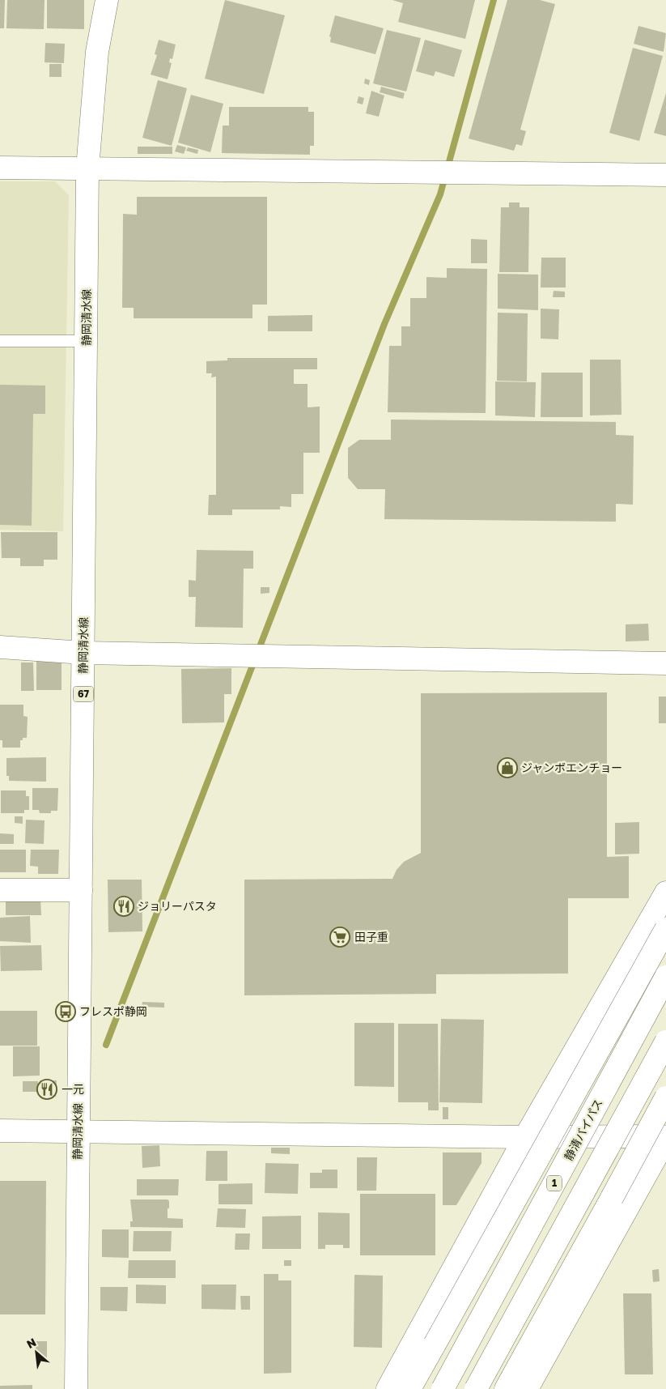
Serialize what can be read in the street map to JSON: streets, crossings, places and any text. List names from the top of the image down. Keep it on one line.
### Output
{"streets":{"main road":["静岡清水線","67","静清バイパス","1"]},"places":{"shop":["ジャンボエンチョー"],"restaurant":["ジョリーパスタ","一元"],"supermarket":["田子重"],"bus stop":["フレスポ静岡"]},"north":"top left"}
